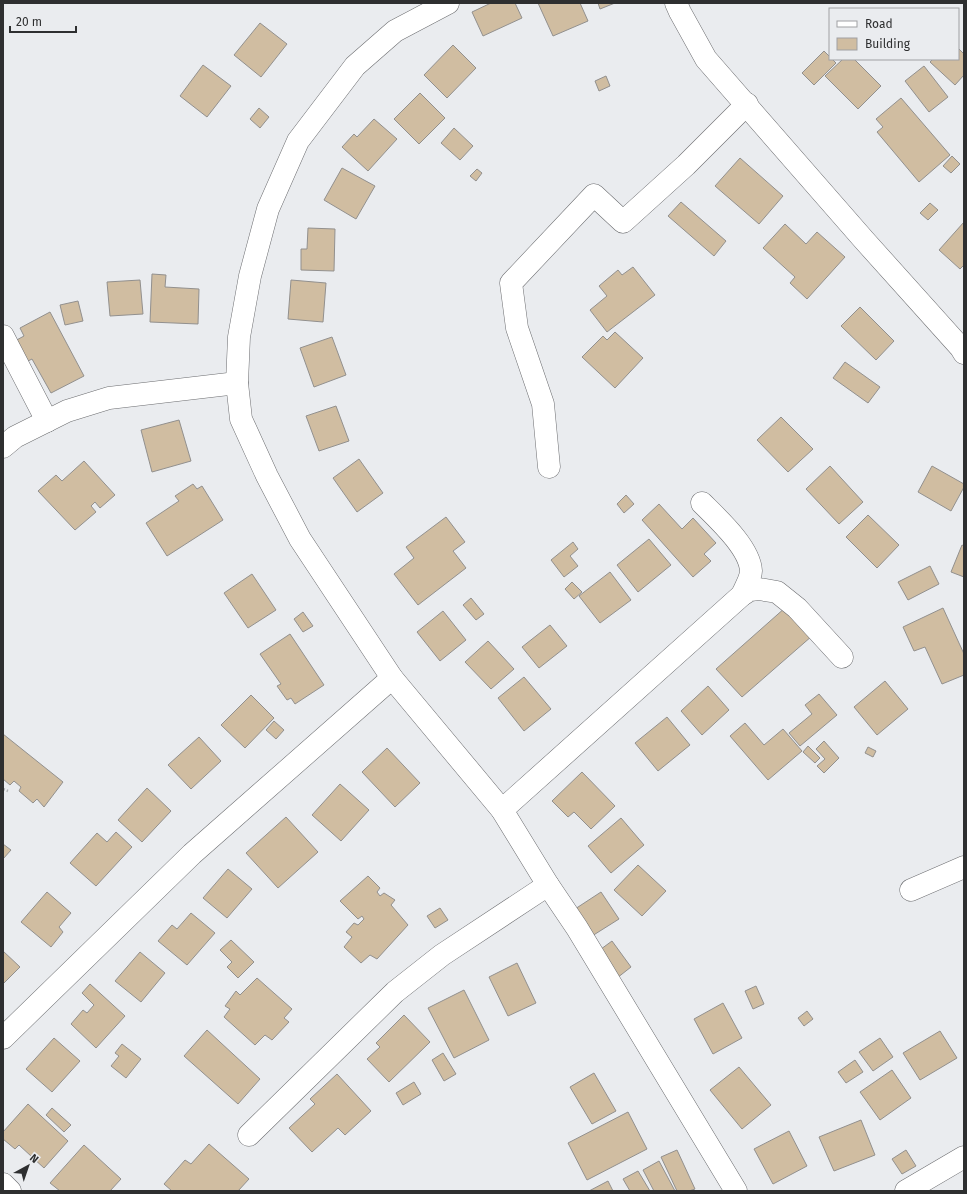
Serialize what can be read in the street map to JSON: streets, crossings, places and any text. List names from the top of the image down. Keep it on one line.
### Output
{"legend":["Road","Building"],"scale_bar":"20 m","north":"top right"}
